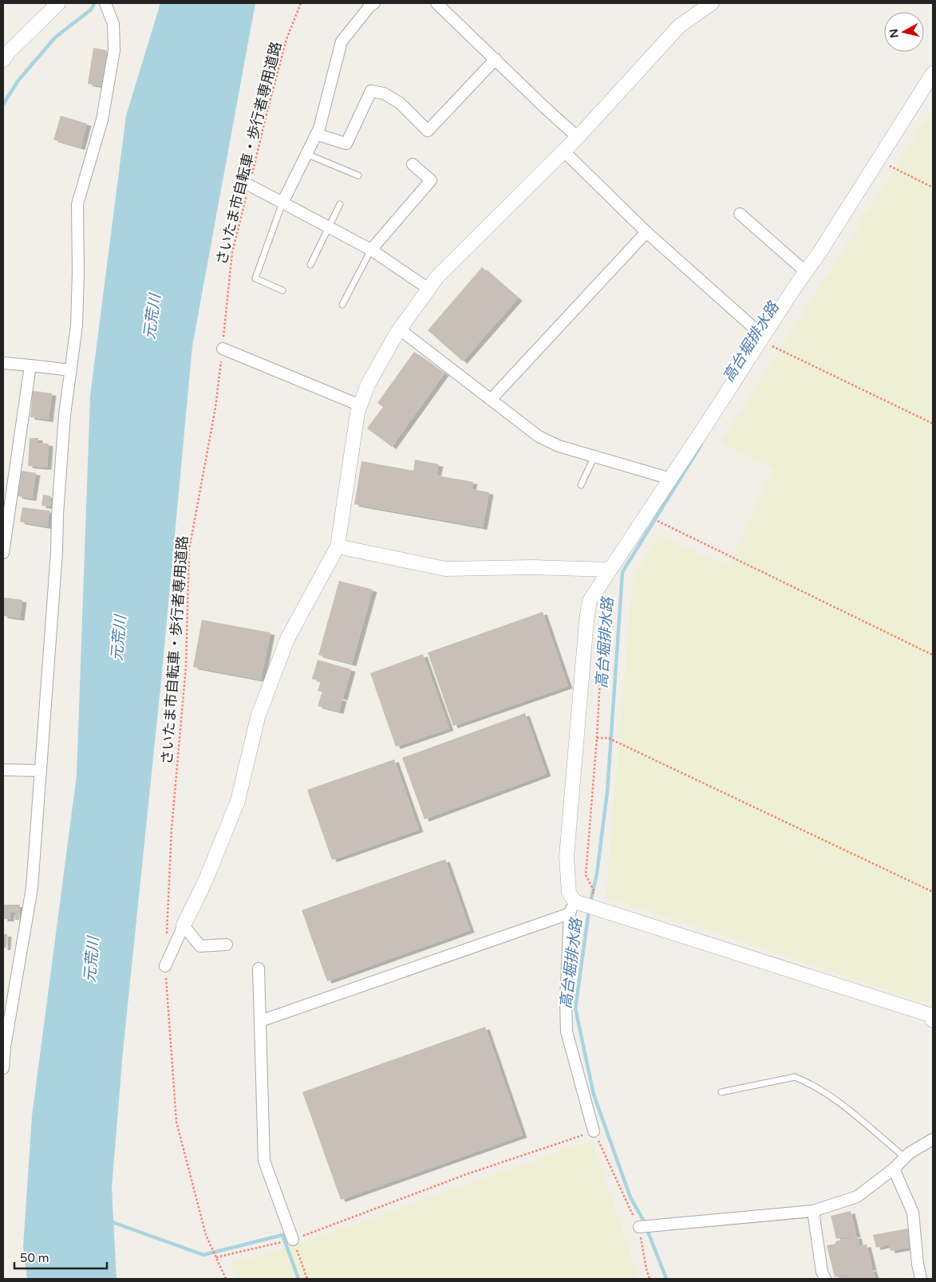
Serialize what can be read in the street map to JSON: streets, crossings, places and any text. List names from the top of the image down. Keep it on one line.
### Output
{"streets":{"path":["さいたま市自転車・歩行者専用道路"]},"water":["元荒川","高台堀排水路"],"scale_bar":"50 m","north":"left"}
